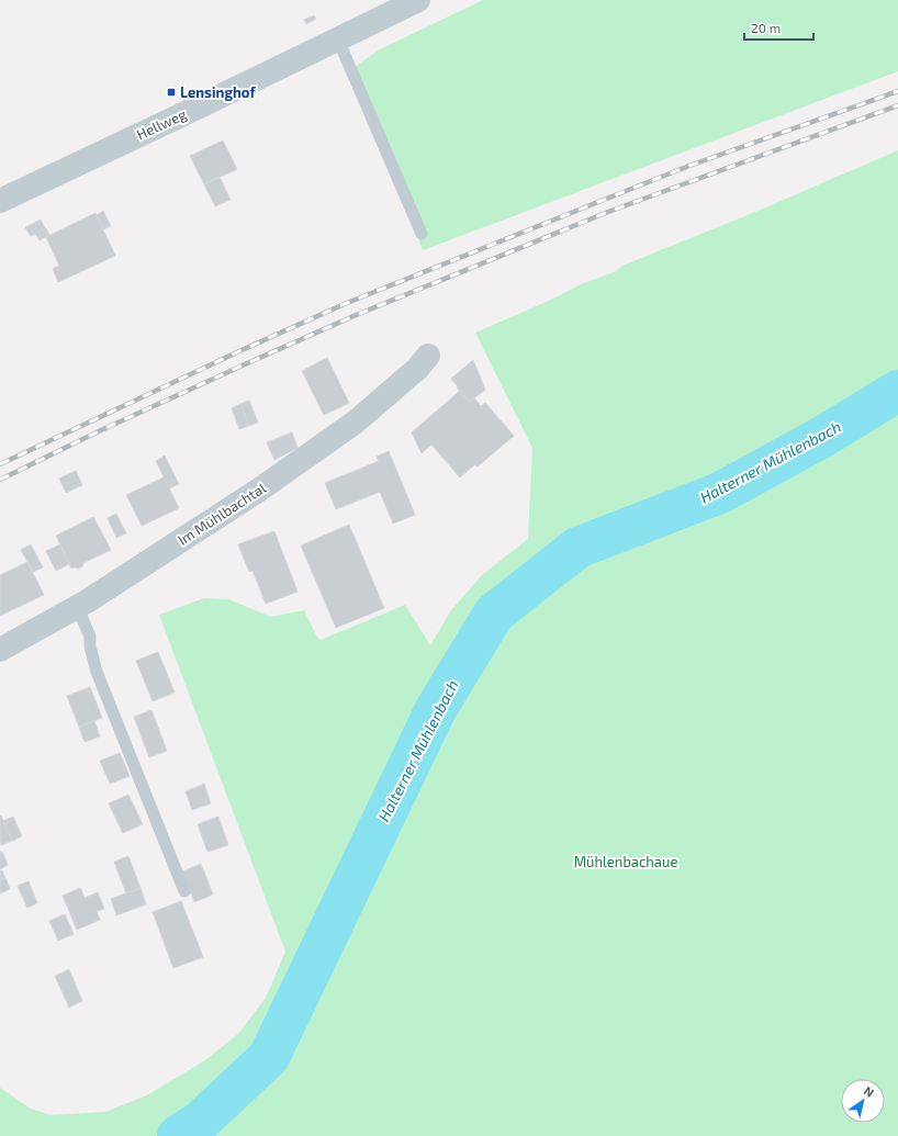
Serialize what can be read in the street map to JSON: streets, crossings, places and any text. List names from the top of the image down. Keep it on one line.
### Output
{"streets":{"street":["Hellweg","Im Mühlbachtal"]},"water":["Halterner Mühlenbach"],"parks":["Mühlenbachaue"],"places":{"transit":["Lensinghof"]},"scale_bar":"20 m","north":"top right"}
